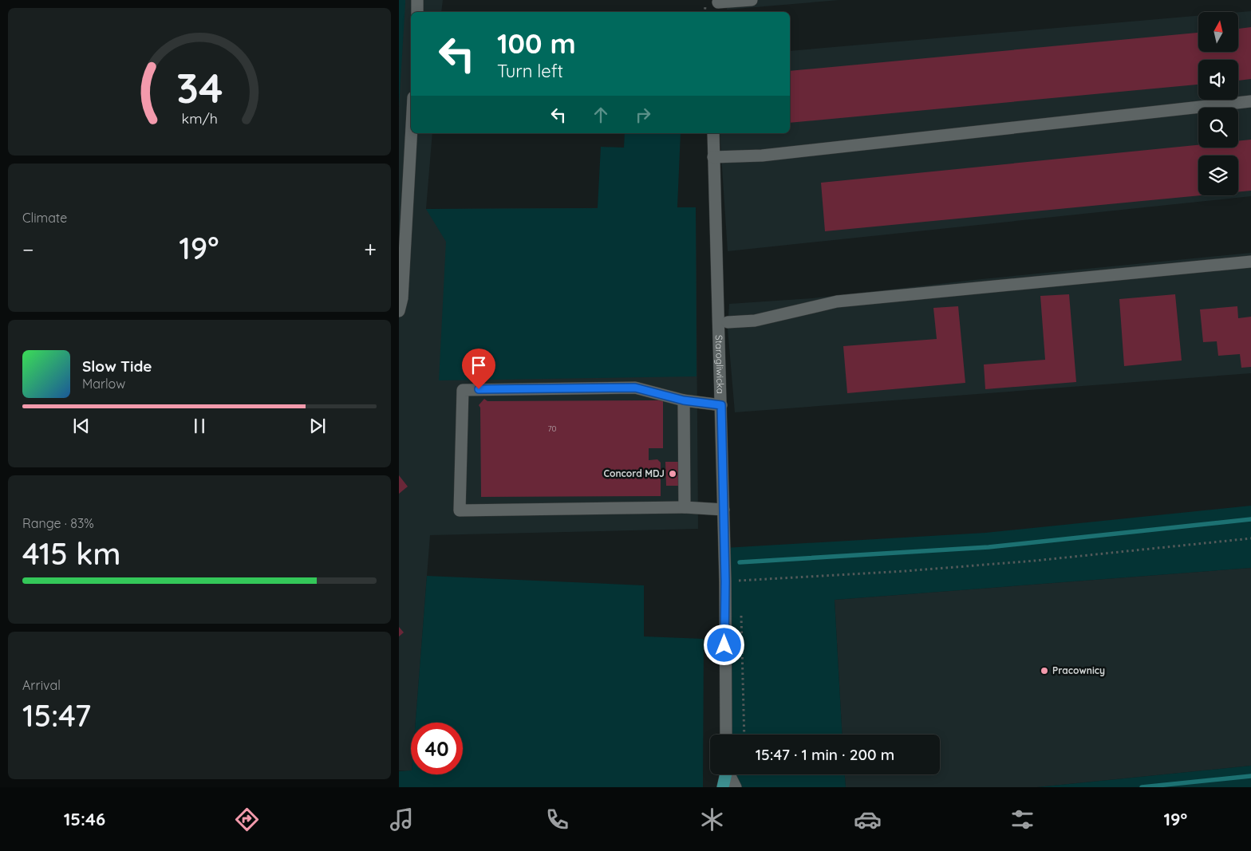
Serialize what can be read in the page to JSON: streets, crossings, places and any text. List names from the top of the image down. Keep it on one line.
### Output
{"streets":{"street":["Starogliwicka"]},"places":["Concord MDJ","Pracownicy"],"house_numbers":["70"],"north":"top","page":{"turn":["100 m","Turn left"],"tile":["Climate",["Range · 83%","415 km"],["Arrival","15:47"]],"heat":["−","19°","+"],"song":["Slow Tide","Marlow"],"limit":"40","trip":"15:47 · 1 min · 200 m","tabs":["15:46","19°"],"gauge":["34","km/h"]}}
